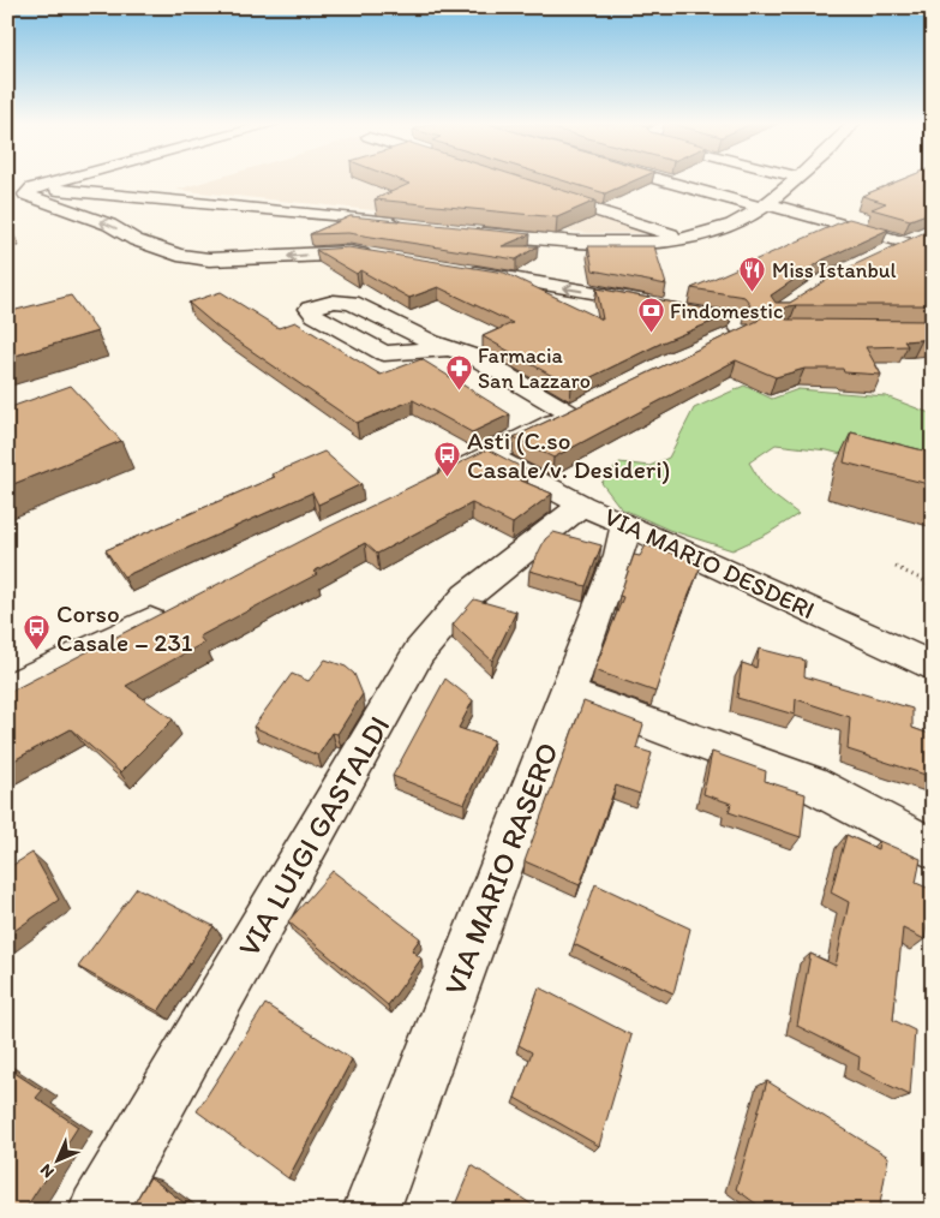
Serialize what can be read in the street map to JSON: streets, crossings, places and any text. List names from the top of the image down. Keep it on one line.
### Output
{"streets":{"street":["VIA MARIO DESDERI","VIA LUIGI GASTALDI","VIA MARIO RASERO"]},"crossings":[["VIA MARIO DESDERI","VIA LUIGI GASTALDI"],["VIA MARIO DESDERI","VIA MARIO RASERO"]],"places":{"restaurant":["Miss Istanbul"],"bank":["Findomestic"],"pharmacy":["Farmacia San Lazzaro"],"bus stop":["Asti (C.so Casale/v. Desideri)","Corso Casale – 231"]},"north":"bottom left"}
